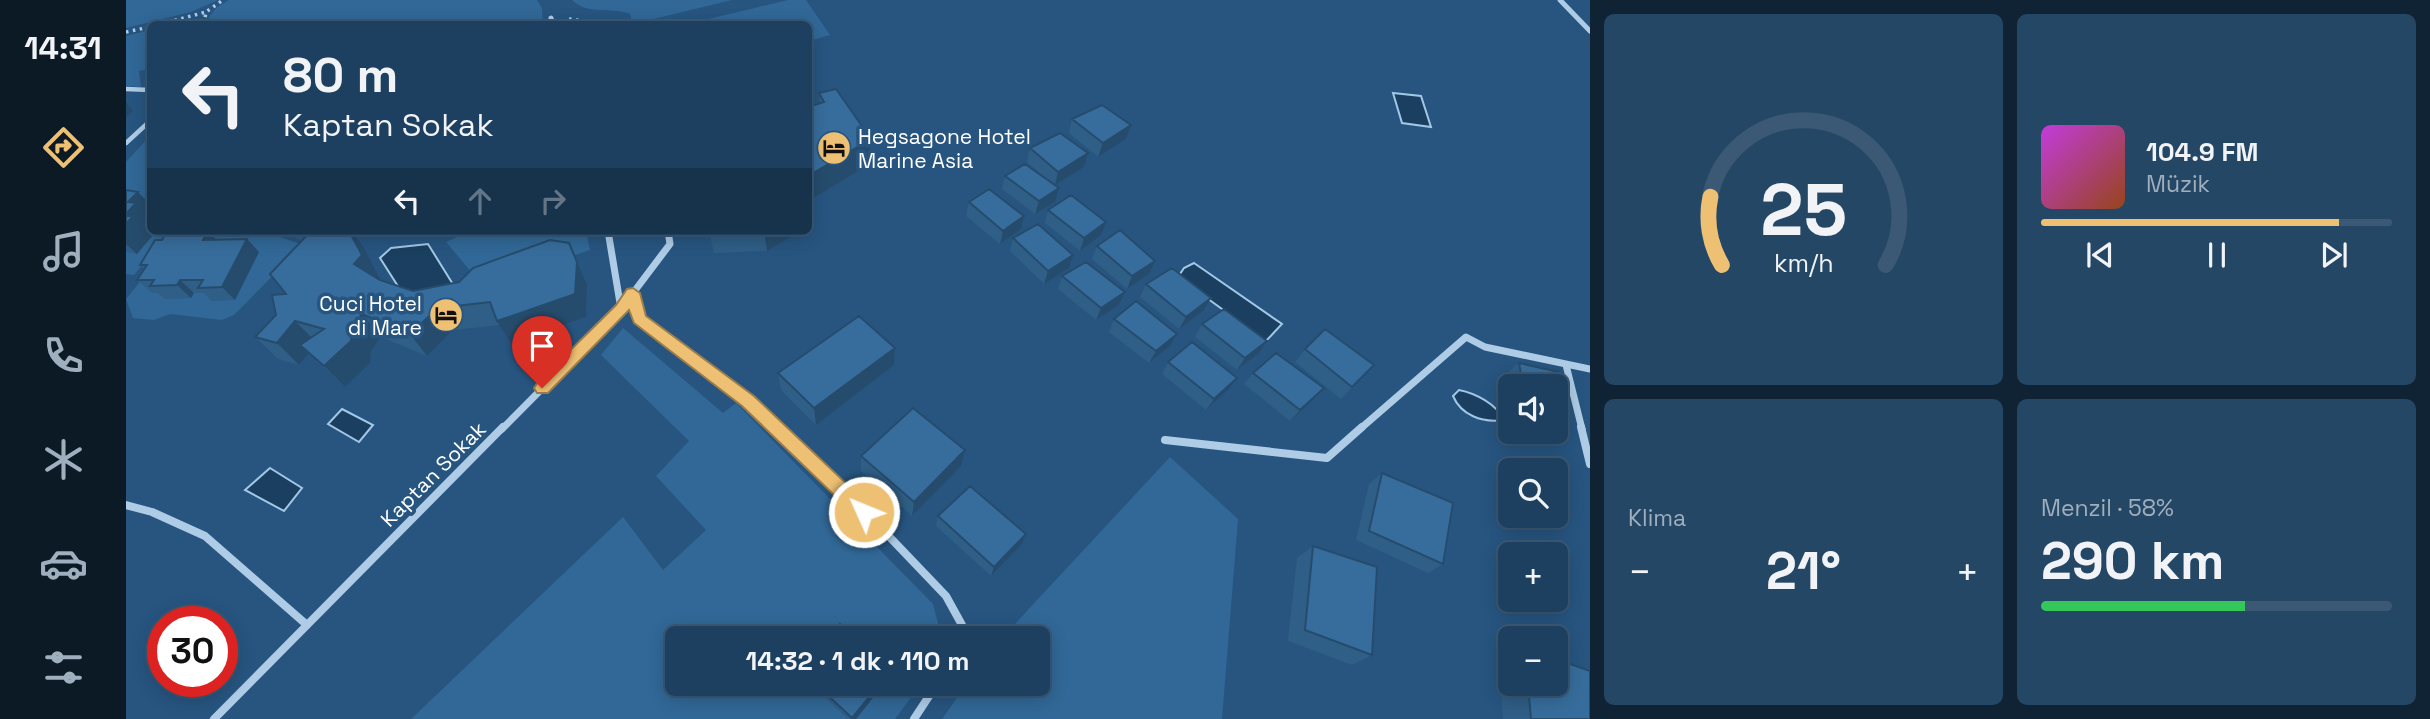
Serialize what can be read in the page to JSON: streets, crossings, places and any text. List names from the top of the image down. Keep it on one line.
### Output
{"streets":{"street":["Kaptan Sokak"]},"places":{"hotel":["Hegsagone Hotel Marine Asia","Cuci Hotel di Mare"]},"page":{"tabs":"14:31","turn":["80 m","Kaptan Sokak"],"song":["104.9 FM","Müzik"],"map_buttons":["+","−"],"tile":["Klima",["Menzil · 58%","290 km"]],"heat":["−","21°","+"],"limit":"30","trip":"14:32 · 1 dk · 110 m","gauge":["25","km/h"]}}
